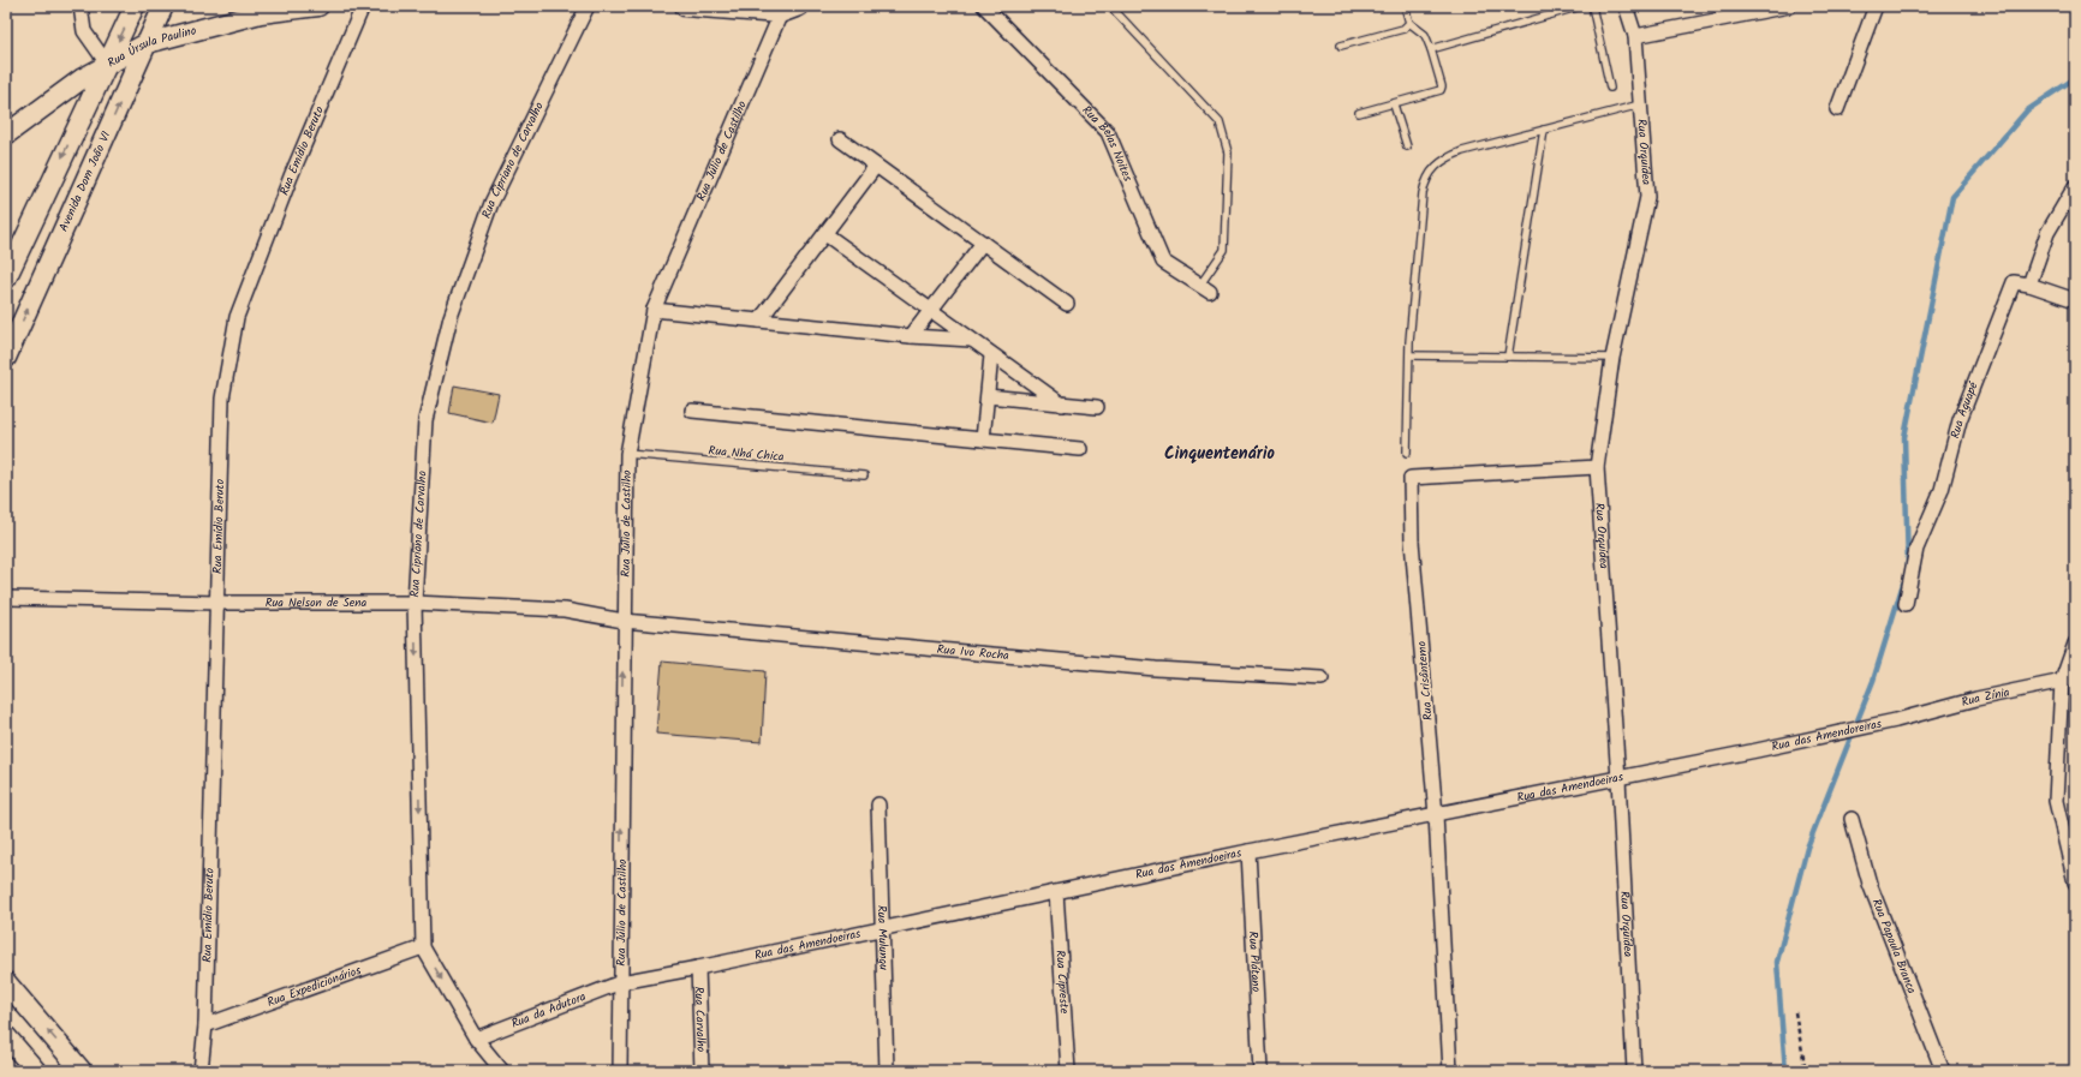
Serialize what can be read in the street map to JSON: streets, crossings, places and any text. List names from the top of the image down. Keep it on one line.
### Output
{"streets":{"main road":["Rua Úrsula Paulino","Avenida Dom João VI"],"street":["Rua Belas Noites","Rua Emídio Beruto","Rua Júlio de Castilho","Rua Orquídea","Rua Cipriano de Carvalho","Rua Aguapé","Rua Nelson de Sena","Rua Ivo Rocha","Rua Crisântemo","Rua Zínia","Rua das Amendoreiras","Rua das Amendoeiras","Rua Mulungu","Rua Papoula Branca","Rua Plátano","Rua Cipreste","Rua Expedicionários","Rua da Adutora","Rua Carvalho"],"lane":["Rua Nhá Chica"]},"crossings":[["Rua Úrsula Paulino","Avenida Dom João VI"],["Rua Emídio Beruto","Rua Nelson de Sena"],["Rua Emídio Beruto","Rua Expedicionários"],["Rua Júlio de Castilho","Rua Nhá Chica"],["Rua Júlio de Castilho","Rua Nelson de Sena"],["Rua Júlio de Castilho","Rua Ivo Rocha"],["Rua Júlio de Castilho","Rua das Amendoeiras"],["Rua Júlio de Castilho","Rua da Adutora"],["Rua Orquídea","Rua Crisântemo"],["Rua Orquídea","Rua das Amendoeiras"],["Rua Cipriano de Carvalho","Rua Nelson de Sena"],["Rua Cipriano de Carvalho","Rua Expedicionários"],["Rua Cipriano de Carvalho","Rua da Adutora"],["Rua Nelson de Sena","Rua Ivo Rocha"],["Rua Crisântemo","Rua das Amendoeiras"],["Rua Zínia","Rua das Amendoreiras"],["Rua das Amendoreiras","Rua das Amendoeiras"],["Rua das Amendoeiras","Rua Mulungu"],["Rua das Amendoeiras","Rua Plátano"],["Rua das Amendoeiras","Rua Cipreste"],["Rua das Amendoeiras","Rua da Adutora"],["Rua das Amendoeiras","Rua Carvalho"]],"one_way":["Rua Cipriano de Carvalho"],"districts":["Cinquentenário"]}
